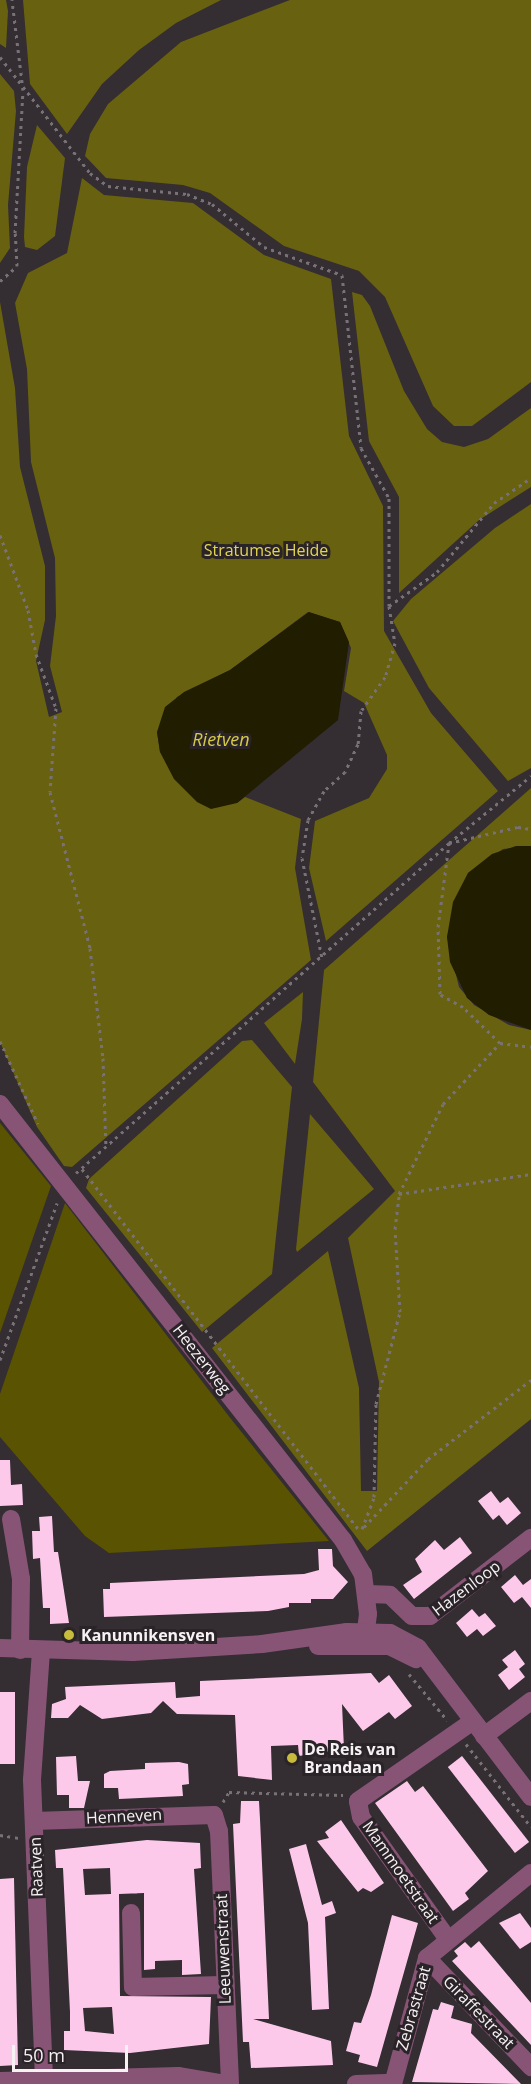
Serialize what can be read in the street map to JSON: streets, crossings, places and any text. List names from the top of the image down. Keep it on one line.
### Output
{"streets":{"street":["Heezerweg","Hazenloop","Henneven","Raatven","Mammoetstraat","Leeuwenstraat","Zebrastraat","Giraffestraat"]},"crossings":[["Heezerweg","Hazenloop"],["Henneven","Raatven"],["Henneven","Leeuwenstraat"],["Mammoetstraat","Zebrastraat"],["Zebrastraat","Giraffestraat"]],"water":["Rietven"],"parks":["Stratumse Heide"],"places":["Kanunnikensven","De Reis van Brandaan"],"scale_bar":"50 m"}
